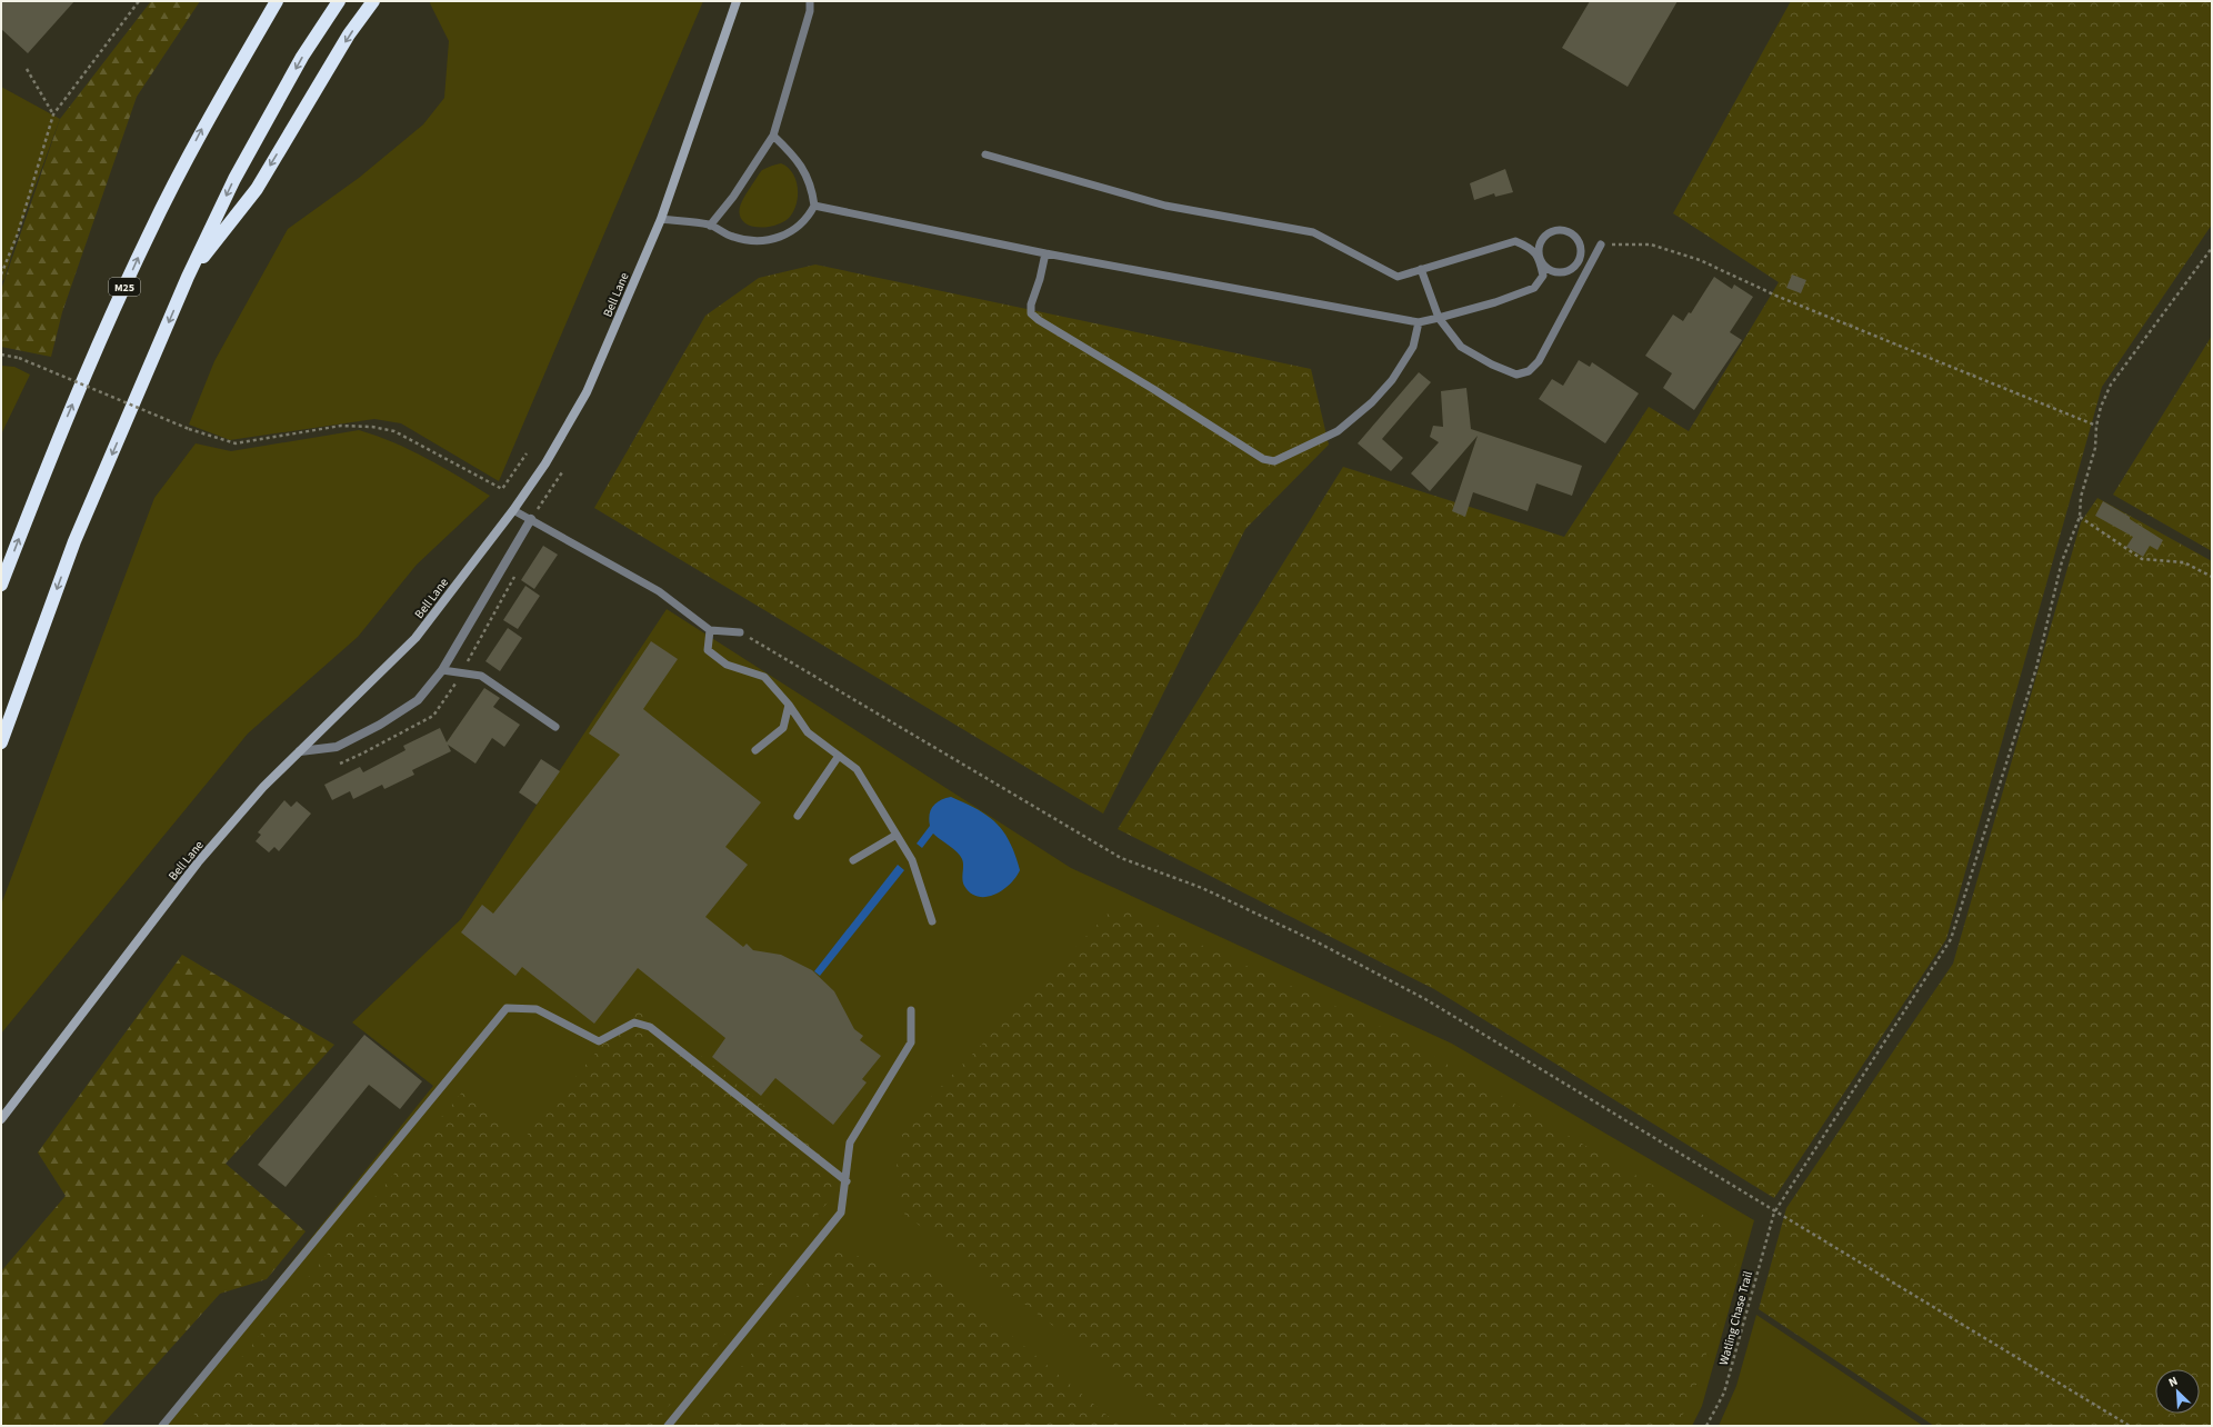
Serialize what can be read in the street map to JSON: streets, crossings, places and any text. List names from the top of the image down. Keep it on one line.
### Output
{"streets":{"highway":["M25"],"main road":["Bell Lane"],"path":["Watling Chase Trail"]},"north":"top left"}
